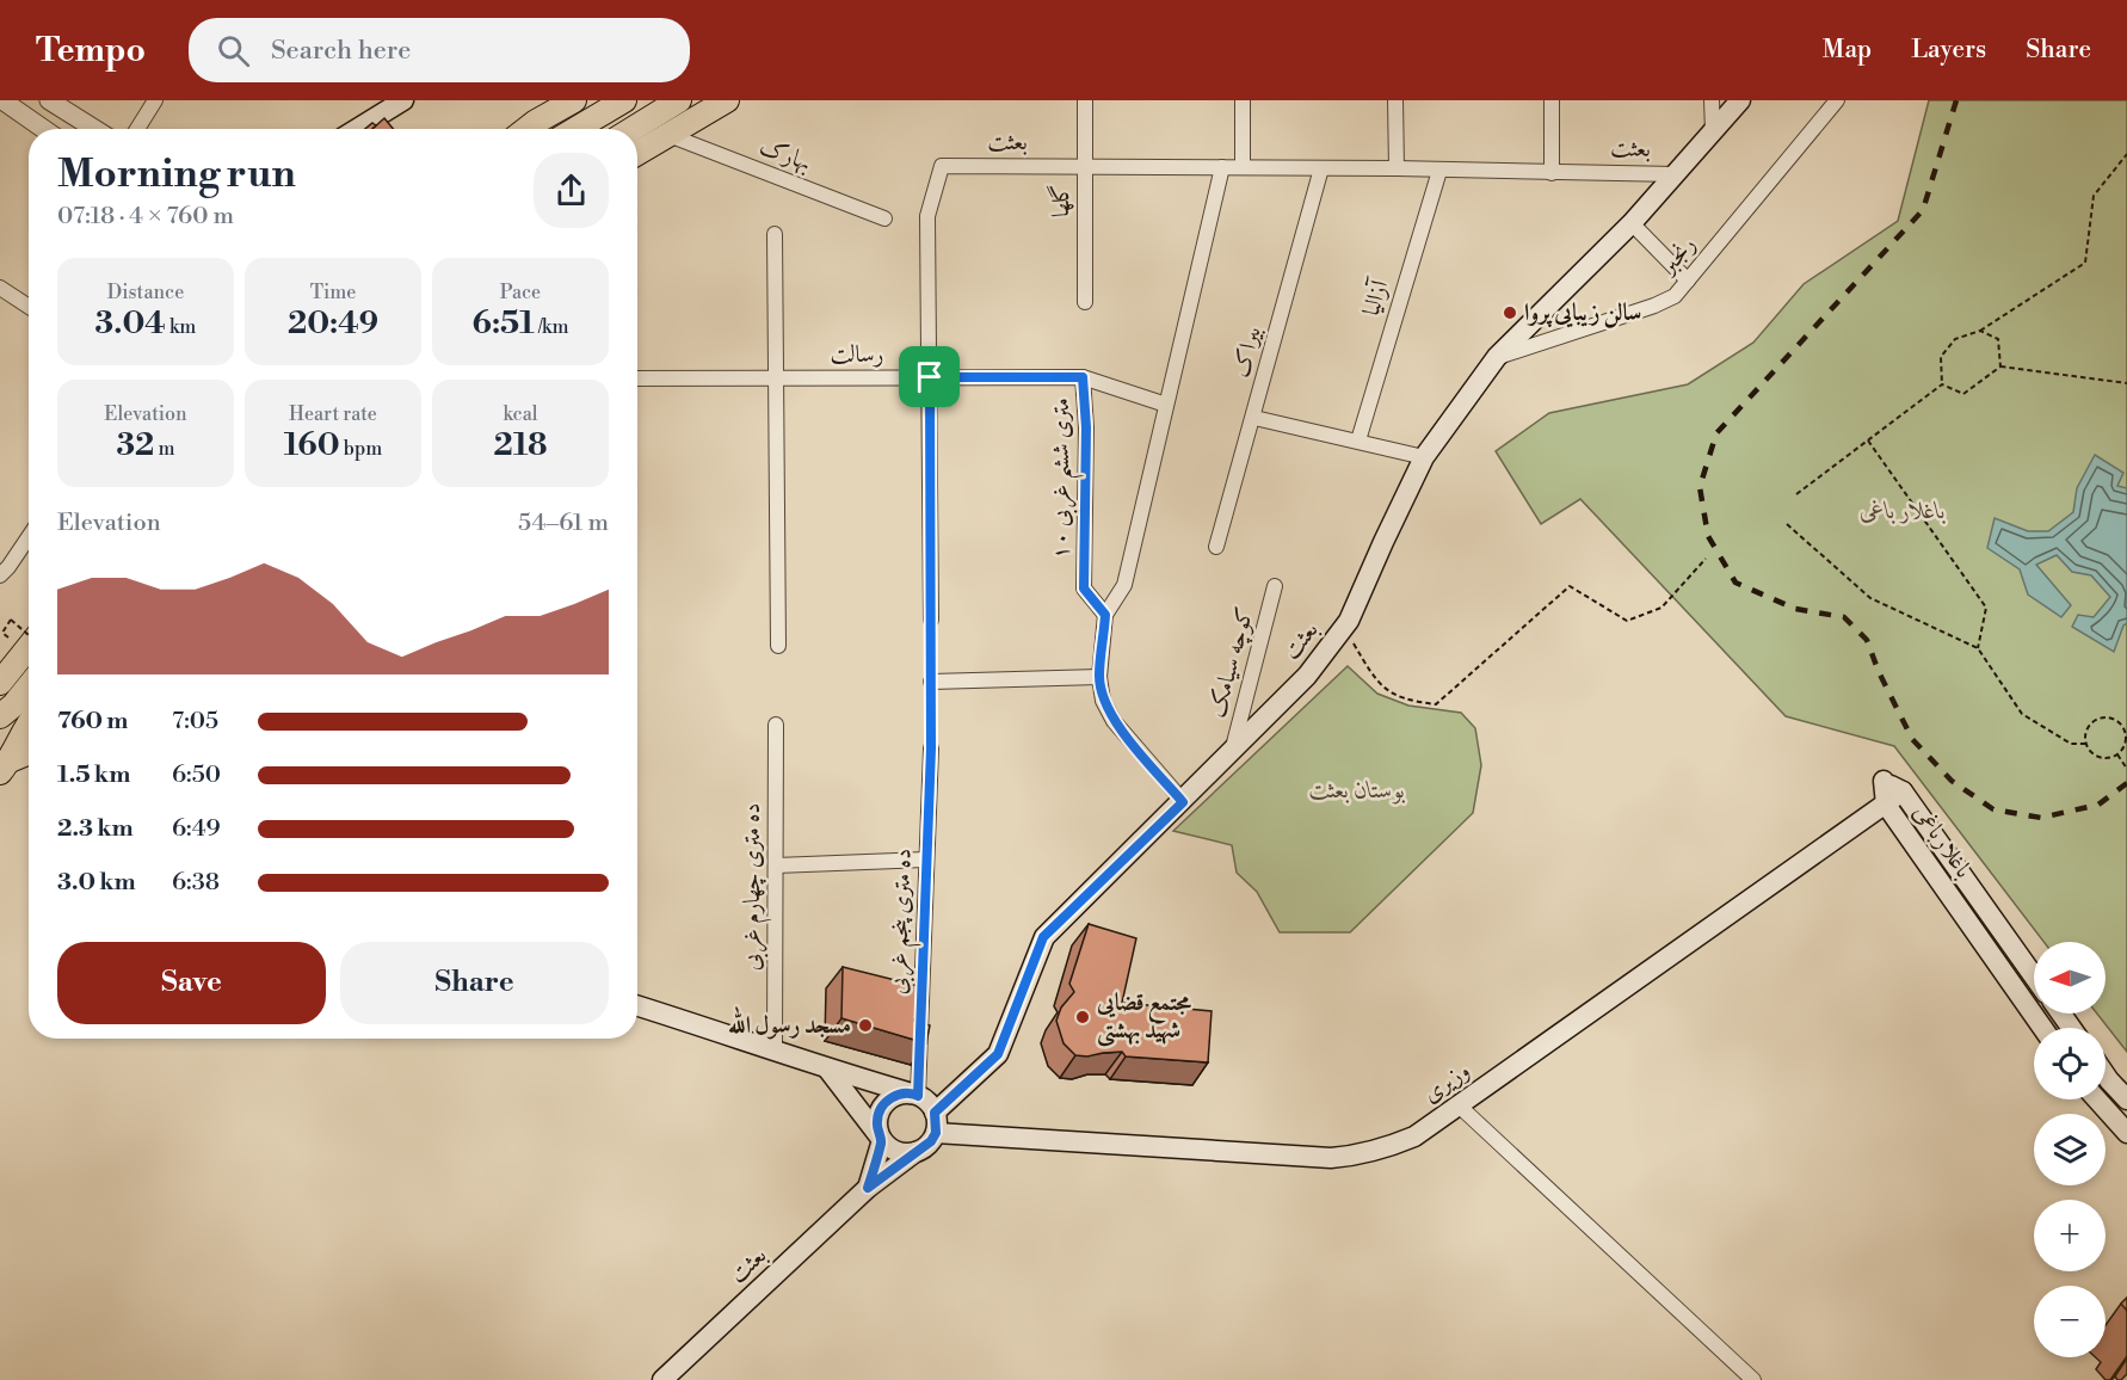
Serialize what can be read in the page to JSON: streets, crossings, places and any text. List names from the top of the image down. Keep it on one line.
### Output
{"streets":{"main road":["بعثت","باغلارباغی","وزیری"],"street":["بهارک","گلها","رنجبر","آزالیا","بیراک","رسالت","۱۰ متری ششم غربی","کوچه سیامک","ده متری چهارم غربی","ده متری پنجم غربی"]},"crossings":[["بعثت","گلها"],["بعثت","رنجبر"],["بعثت","آزالیا"],["بعثت","بیراک"],["بعثت","رسالت"],["بعثت","کوچه سیامک"],["بعثت","ده متری پنجم غربی"],["بعثت","وزیری"],["رسالت","۱۰ متری ششم غربی"],["باغلارباغی","وزیری"],["ده متری پنجم غربی","وزیری"]],"parks":["باغلار باغی","بوستان بعثت"],"places":["سالن زيبايى پروا","مجتمع قضایی شهید بهشتی","مسجد رسول الله"],"north":"left","page":{"header":"Tempo","search":"Search here","nav":["Map","Layers","Share"],"heading":["Morning run","07:18 · 4 × 760 m"],"stats":[["Distance","3.04 km"],["Time","20:49"],["Pace","6:51 /km"],["Elevation","32 m"],["Heart rate","160 bpm"],["kcal","218"]],"chart":["Elevation","54–61 m"],"list":[{"name":"760 m","note":"7:05"},{"name":"1.5 km","note":"6:50"},{"name":"2.3 km","note":"6:49"},{"name":"3.0 km","note":"6:38"}],"buttons":["Save","Share"],"map_buttons":["+","−"]}}
